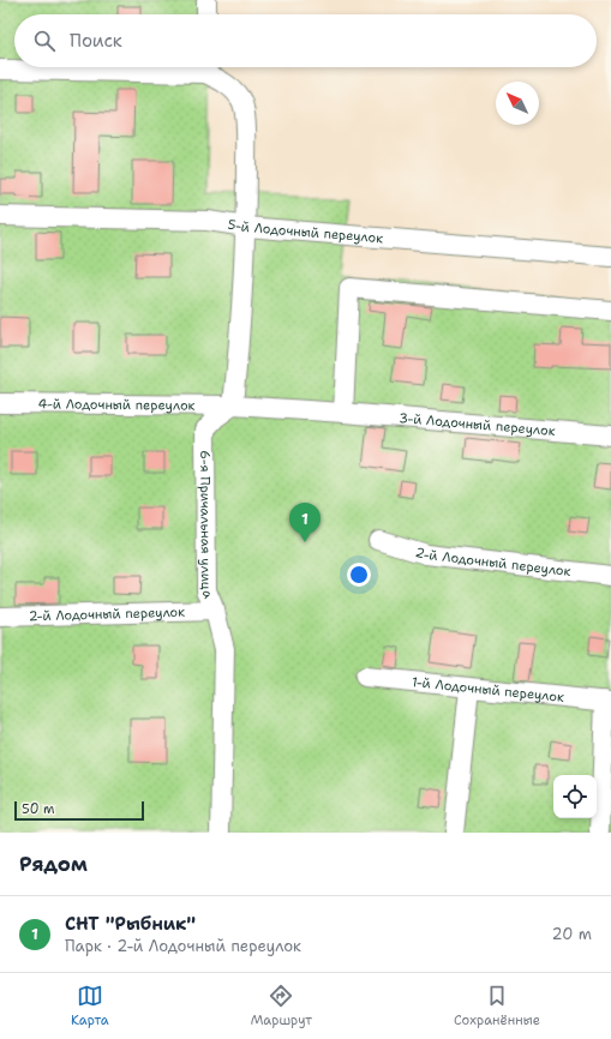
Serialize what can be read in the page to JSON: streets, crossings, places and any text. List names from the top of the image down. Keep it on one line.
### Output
{"streets":{"street":["5-й Лодочный переулок","4-й Лодочный переулок","3-й Лодочный переулок","6-я Причальная улица","2-й Лодочный переулок","1-й Лодочный переулок"]},"crossings":[["4-й Лодочный переулок","3-й Лодочный переулок"],["4-й Лодочный переулок","6-я Причальная улица"],["6-я Причальная улица","2-й Лодочный переулок"]],"scale_bar":"50 m","north":"top left","page":{"search":"Поиск","pins":"1","scale":"50 m","heading":"Рядом","list":[{"mark":"1","name":"СНТ \"Рыбник\"","note":"Парк · 2-й Лодочный переулок","value":"20 m"}],"nav":["Карта","Маршрут","Сохранённые"]}}
